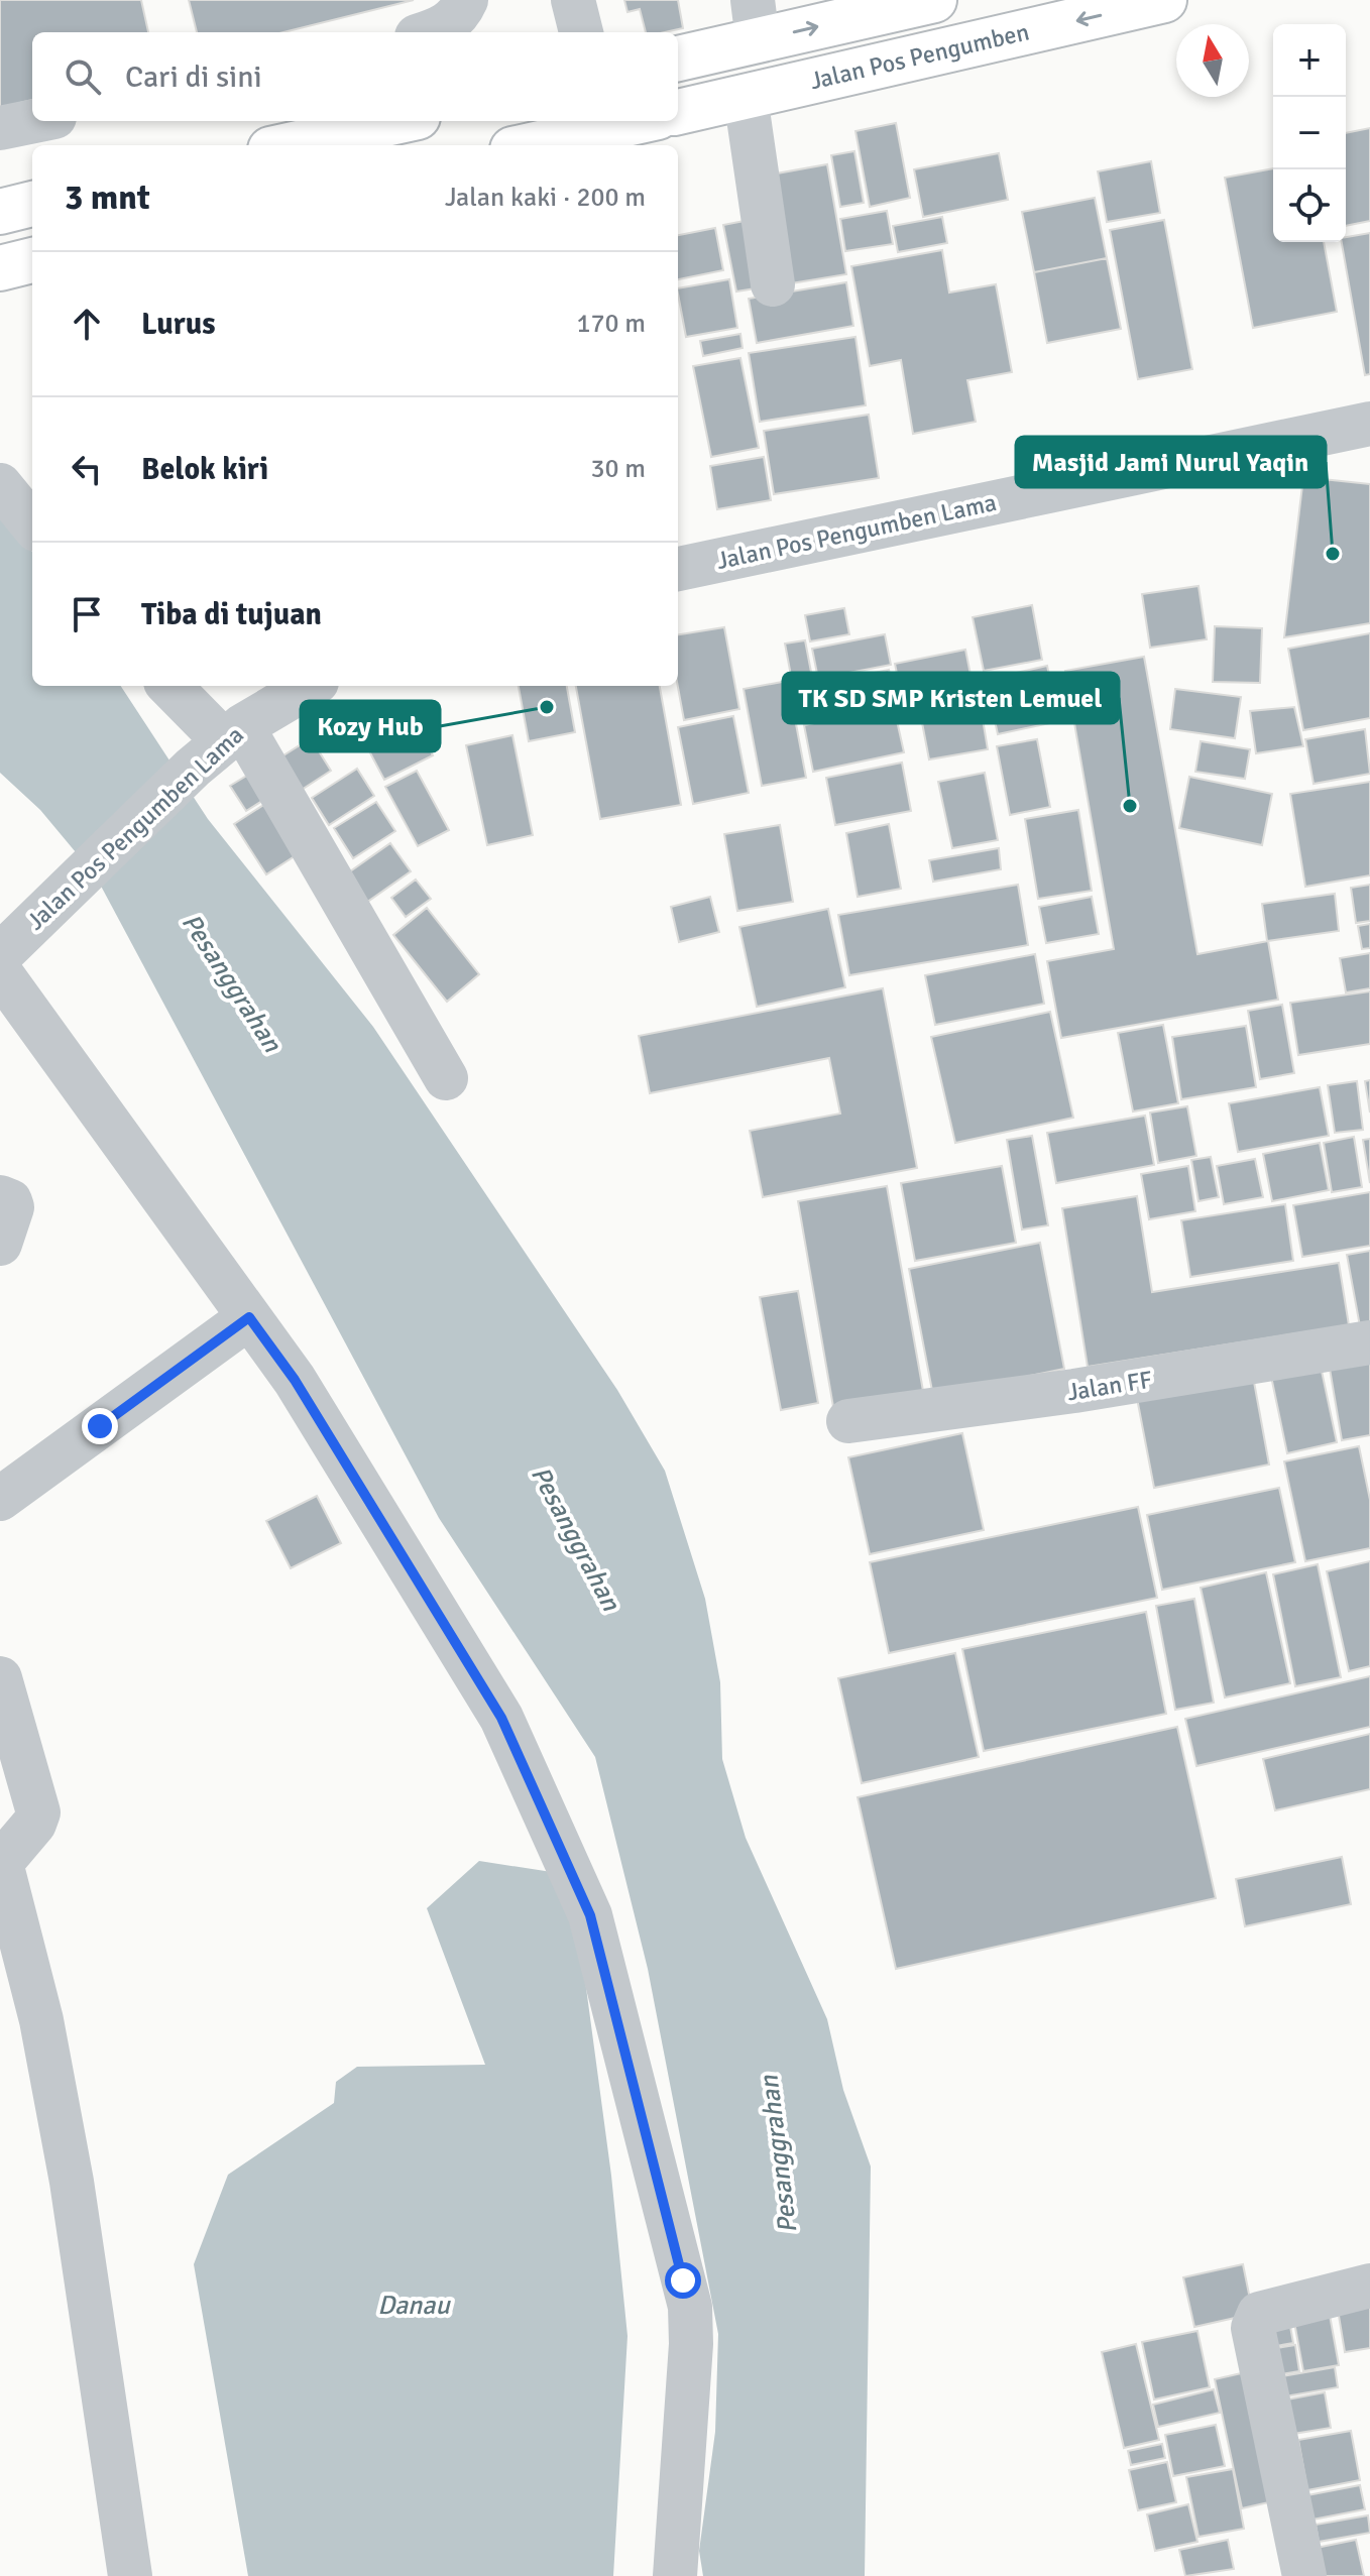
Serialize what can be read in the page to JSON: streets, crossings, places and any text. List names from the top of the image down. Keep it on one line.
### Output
{"streets":{"main road":["Jalan Pos Pengumben"],"street":["Jalan Pos Pengumben Lama","Jalan FF"]},"water":["Pesanggrahan","Danau"],"places":["Masjid Jami Nurul Yaqin","Kozy Hub","TK SD SMP Kristen Lemuel"],"north":"top","page":{"map_buttons":["+","−"],"search":"Cari di sini","heading":["3 mnt","Jalan kaki · 200 m"],"list":[["Lurus","170 m"],["Belok kiri","30 m"],"Tiba di tujuan"]}}
